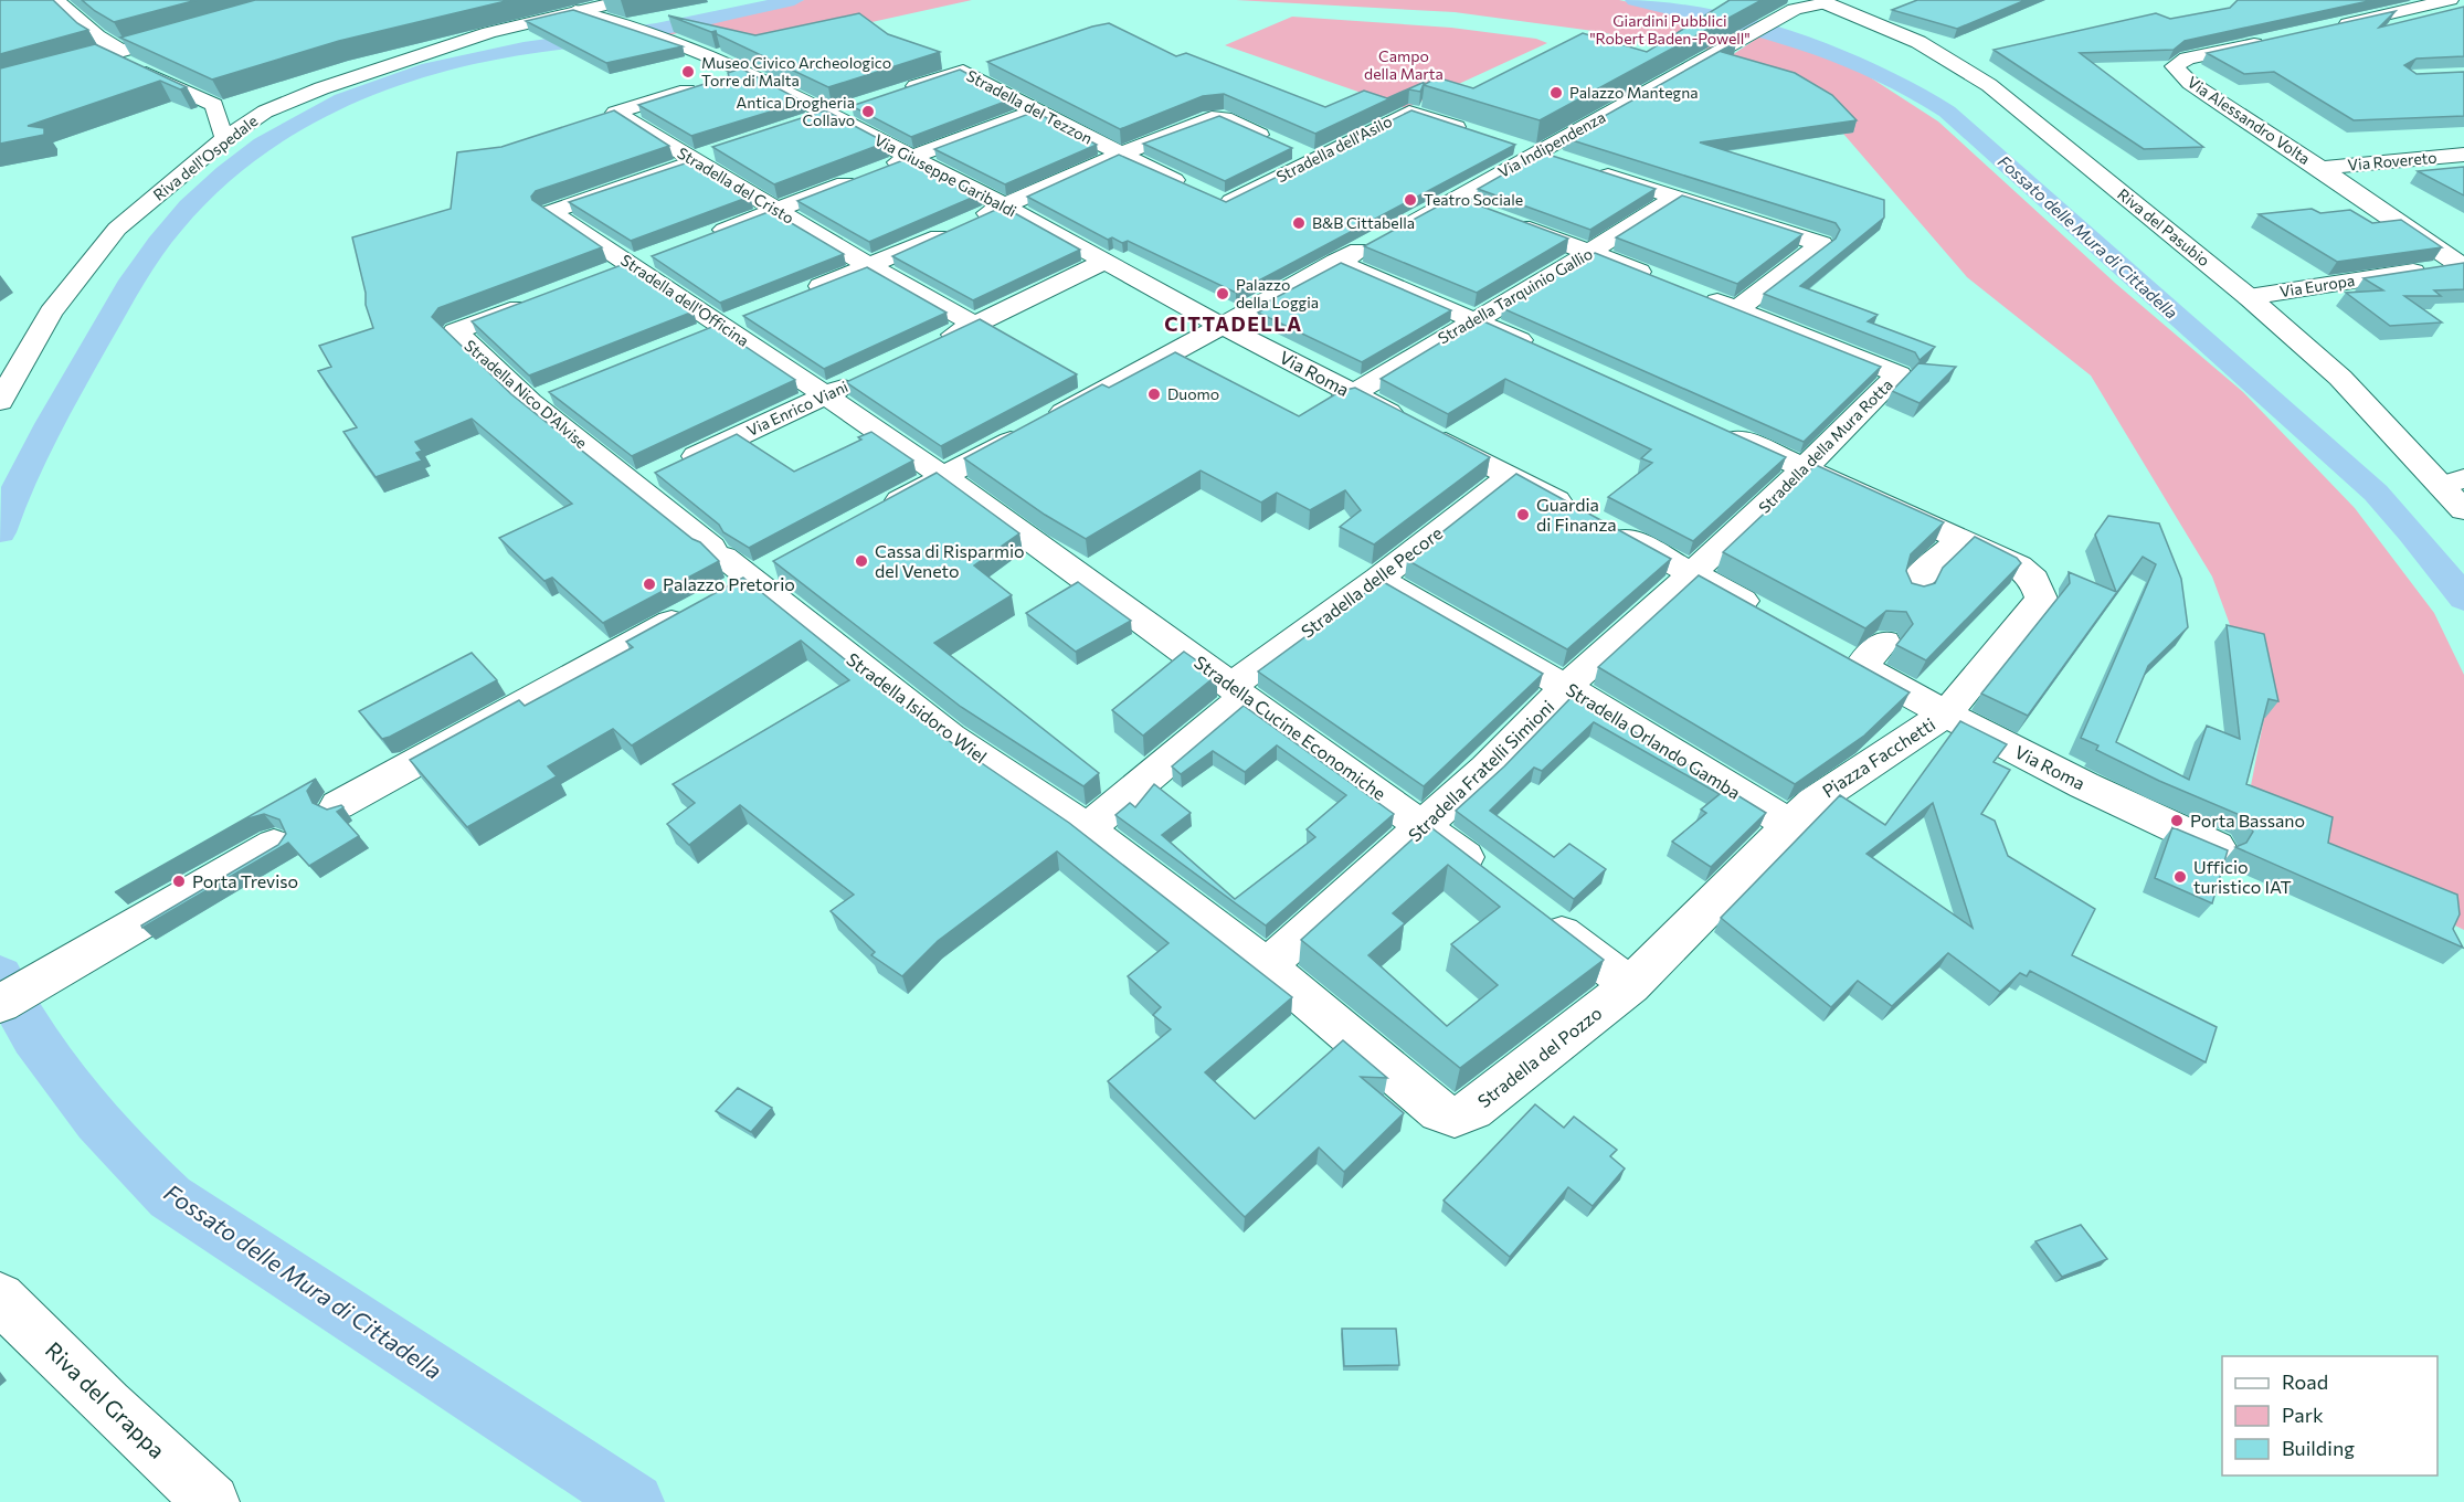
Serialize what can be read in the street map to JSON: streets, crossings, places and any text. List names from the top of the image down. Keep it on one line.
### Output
{"streets":{"street":["Stradella del Tezzon","Via Alessandro Volta","Via Indipendenza","Stradella dell'Asilo","Riva dell'Ospedale","Via Rovereto","Via Giuseppe Garibaldi","Stradella del Cristo","Riva del Pasubio","Via Europa","Stradella Tarquinio Gallio","Stradella dell'Officina","Via Roma","Stradella Nico D'Alvise","Via Enrico Viani","Stradella della Mura Rotta","Stradella delle Pecore","Stradella Isidoro Wiel","Stradella Cucine Economiche","Stradella Orlando Gamba","Piazza Facchetti","Stradella Fratelli Simioni","Stradella del Pozzo","Riva del Grappa"]},"crossings":[["Via Alessandro Volta","Via Rovereto"],["Via Alessandro Volta","Via Europa"],["Via Indipendenza","Via Giuseppe Garibaldi"],["Via Indipendenza","Riva del Pasubio"],["Via Indipendenza","Stradella dell'Officina"],["Via Indipendenza","Via Roma"],["Via Indipendenza","Stradella Cucine Economiche"],["Riva dell'Ospedale","Via Giuseppe Garibaldi"],["Via Giuseppe Garibaldi","Stradella del Cristo"],["Via Giuseppe Garibaldi","Via Roma"],["Stradella del Cristo","Stradella dell'Officina"],["Riva del Pasubio","Via Europa"],["Stradella Tarquinio Gallio","Via Roma"],["Stradella dell'Officina","Via Enrico Viani"],["Stradella dell'Officina","Stradella Cucine Economiche"],["Via Roma","Stradella della Mura Rotta"],["Via Roma","Stradella delle Pecore"],["Via Roma","Piazza Facchetti"],["Via Roma","Stradella Fratelli Simioni"],["Stradella Nico D'Alvise","Via Enrico Viani"],["Stradella Nico D'Alvise","Stradella Isidoro Wiel"],["Stradella della Mura Rotta","Stradella Fratelli Simioni"],["Stradella delle Pecore","Stradella Isidoro Wiel"],["Stradella delle Pecore","Stradella Cucine Economiche"],["Stradella delle Pecore","Stradella Orlando Gamba"],["Stradella delle Pecore","Stradella del Pozzo"],["Stradella Isidoro Wiel","Stradella del Pozzo"],["Stradella Cucine Economiche","Stradella Fratelli Simioni"],["Stradella Orlando Gamba","Piazza Facchetti"],["Stradella Orlando Gamba","Stradella Fratelli Simioni"],["Stradella Orlando Gamba","Stradella del Pozzo"],["Piazza Facchetti","Stradella del Pozzo"],["Stradella Fratelli Simioni","Stradella del Pozzo"]],"districts":["CITTADELLA"],"water":["Fossato delle Mura di Cittadella"],"parks":["Giardini Pubblici \"Robert Baden-Powell\"","Campo della Marta"],"places":["Museo Civico Archeologico Torre di Malta","Palazzo Mantegna","Antica Drogheria Collavo","Teatro Sociale","B&B Cittabella","Palazzo della Loggia","Duomo","Guardia di Finanza","Cassa di Risparmio del Veneto","Palazzo Pretorio","Porta Bassano","Ufficio turistico IAT","Porta Treviso"],"legend":["Road","Park","Building"]}
